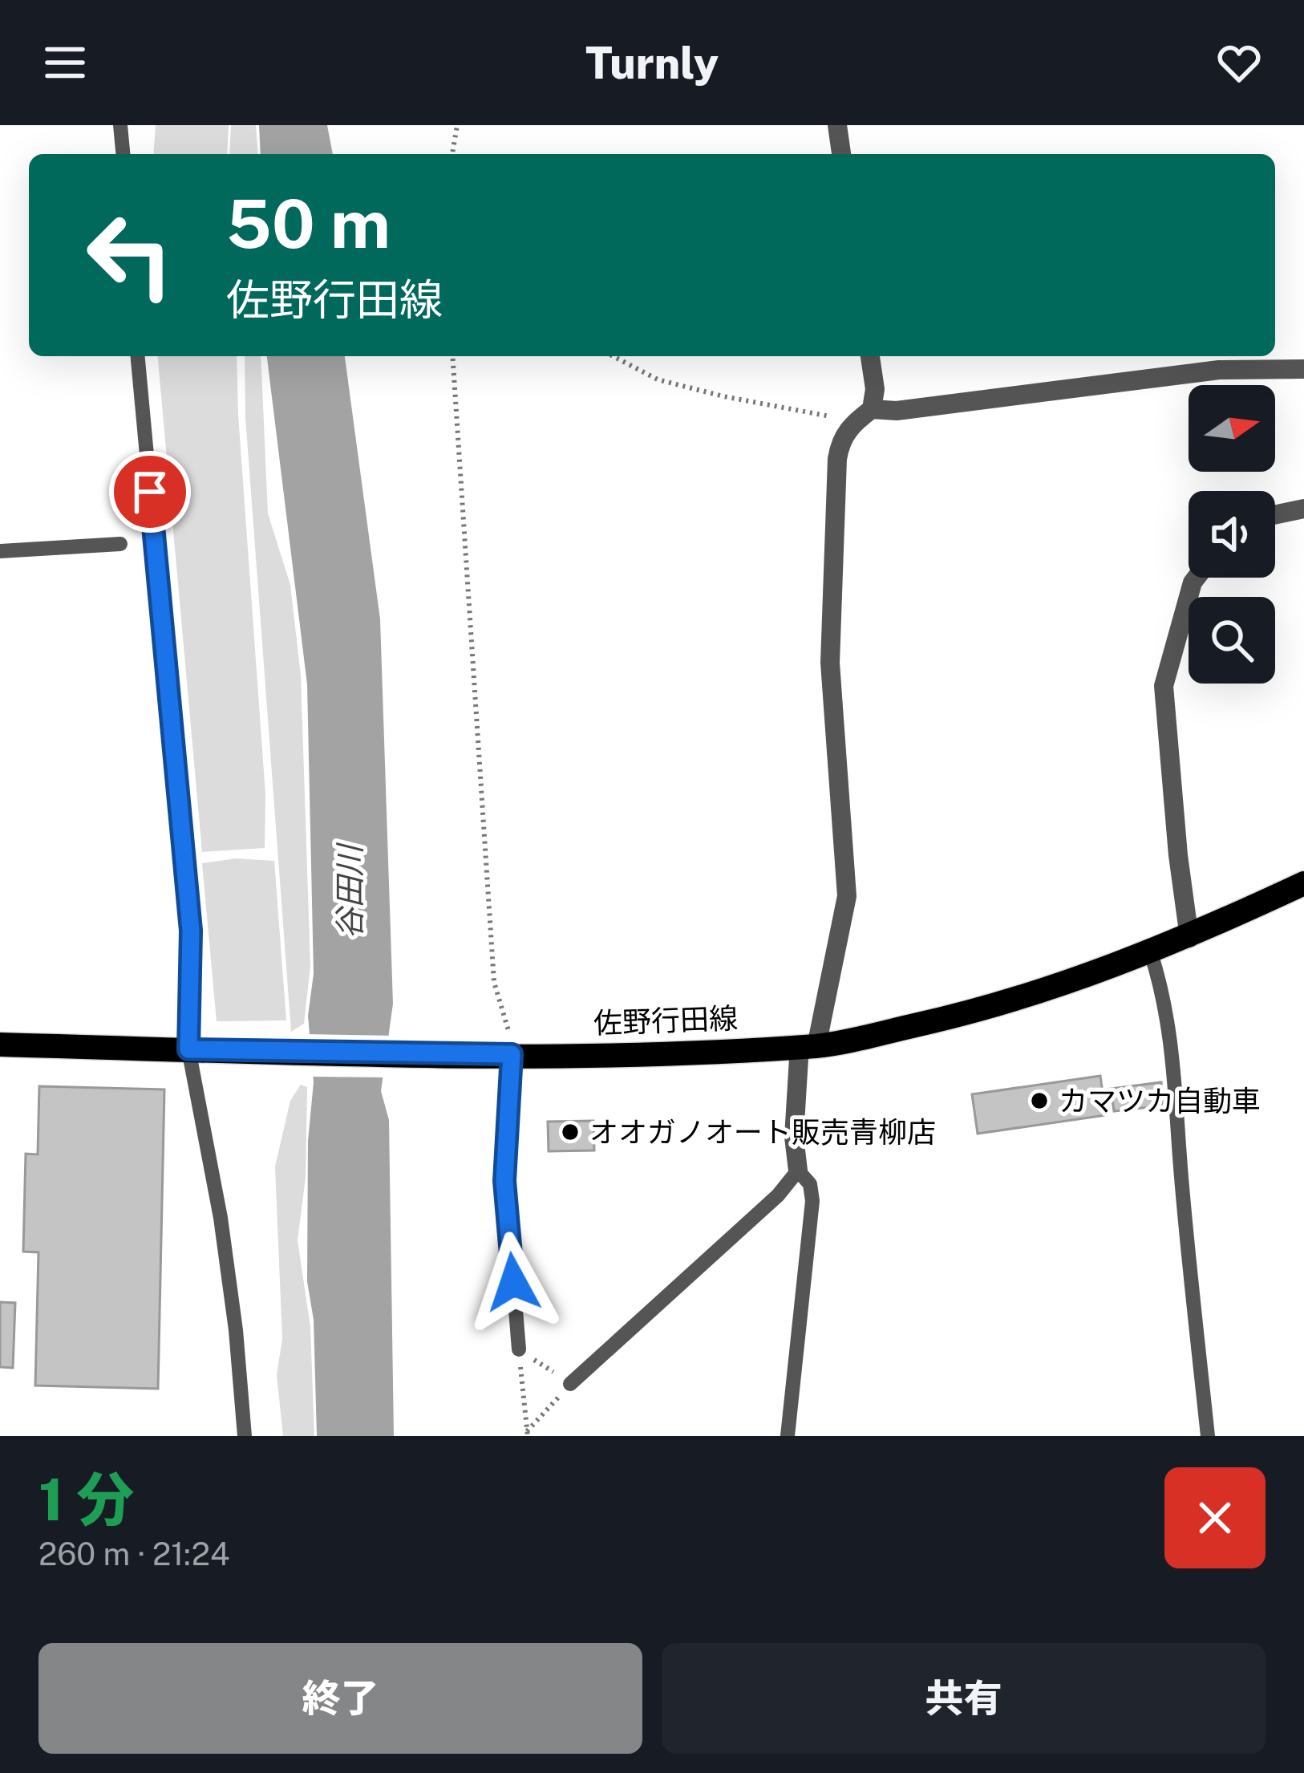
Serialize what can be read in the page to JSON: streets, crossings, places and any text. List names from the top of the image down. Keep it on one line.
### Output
{"streets":{"main road":["佐野行田線"]},"water":["谷田川"],"places":["カマツカ自動車","オオガノオート販売青柳店"],"north":"right","page":{"header":"Turnly","turn":["50 m","佐野行田線"],"heading":["1 分","260 m · 21:24"],"buttons":["終了","共有"]}}
